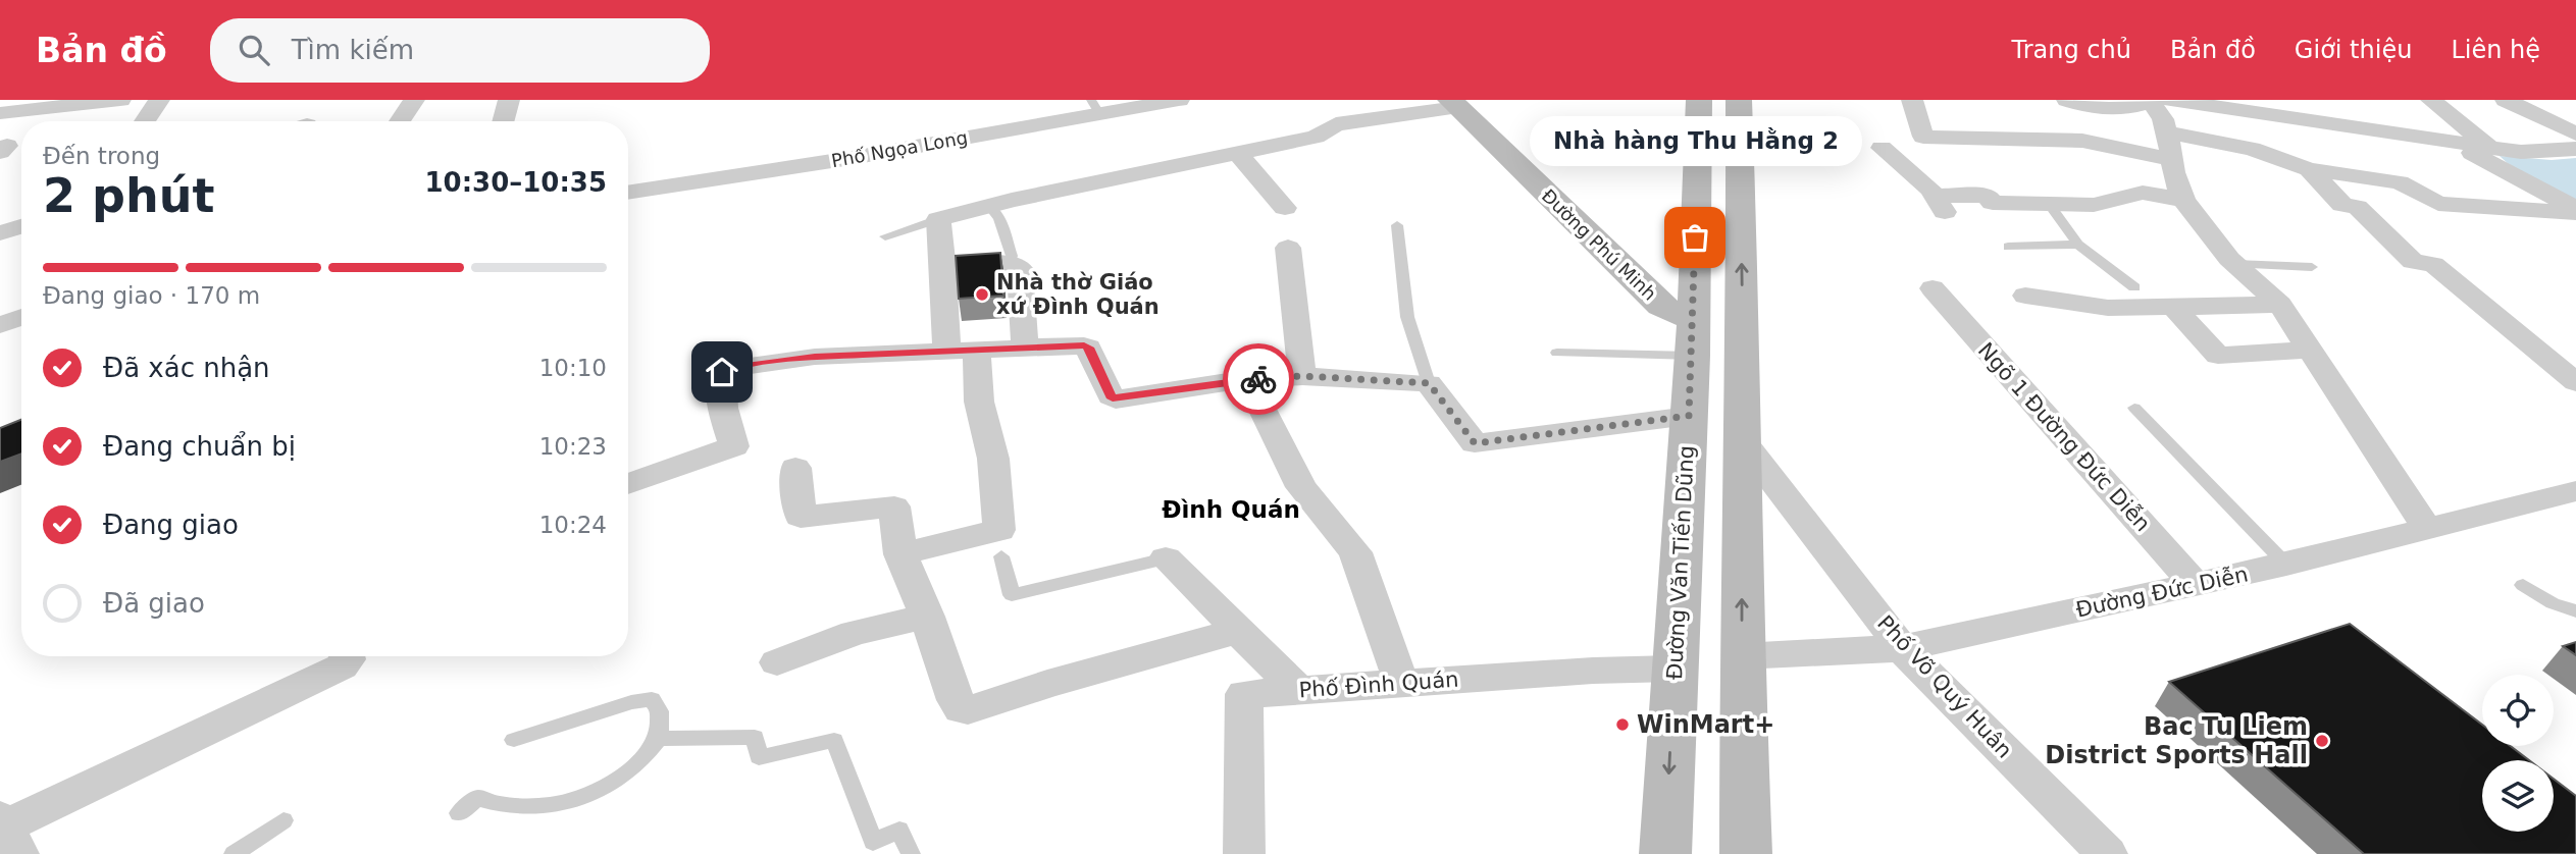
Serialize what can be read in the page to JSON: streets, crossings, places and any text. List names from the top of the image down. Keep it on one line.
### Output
{"streets":{"main road":["Đường Phú Minh","Đường Văn Tiến Dũng"],"street":["Phố Ngọa Long","Ngõ 1 Đường Đức Diễn","Đường Đức Diễn","Phố Đình Quán","Phố Võ Quý Huân"]},"crossings":[["Đường Phú Minh","Đường Văn Tiến Dũng"],["Ngõ 1 Đường Đức Diễn","Đường Đức Diễn"],["Đường Văn Tiến Dũng","Phố Đình Quán"],["Đường Đức Diễn","Phố Võ Quý Huân"]],"districts":["Đình Quán"],"places":["Nhà hàng Thu Hằng 2","Nhà thờ Giáo xứ Đình Quán","WinMart+","Bac Tu Liem District Sports Hall"],"page":{"header":"Bản đồ","search":"Tìm kiếm","nav":["Trang chủ","Bản đồ","Giới thiệu","Liên hệ"],"bubble":"Nhà hàng Thu Hằng 2","heading":["2 phút","Đến trong","10:30–10:35"],"bar":"Đang giao · 170 m","list":[["Đã xác nhận","10:10"],["Đang chuẩn bị","10:23"],["Đang giao","10:24"],"Đã giao"]}}
